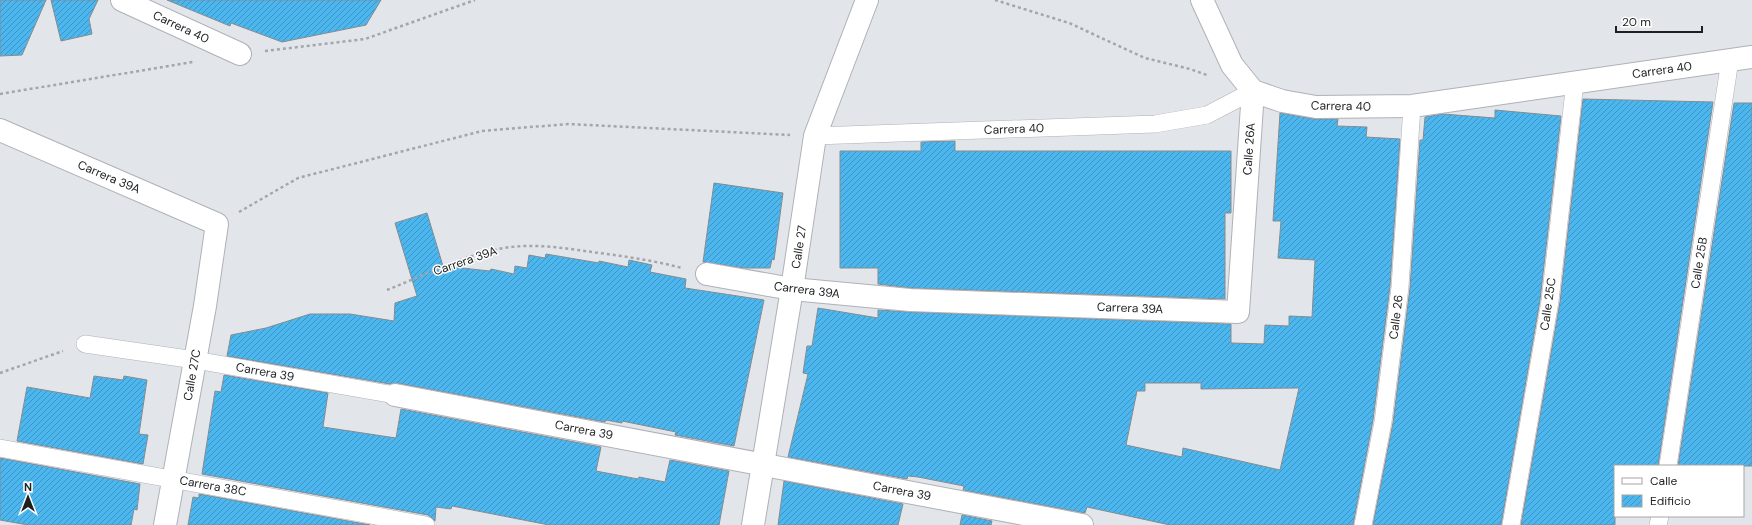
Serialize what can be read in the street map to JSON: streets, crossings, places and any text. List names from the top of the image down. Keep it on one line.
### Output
{"streets":{"street":["Carrera 40","Calle 26A","Carrera 39A","Calle 27","Carrera 39","Calle 27C"],"lane":["Calle 25B","Calle 25C","Calle 26","Carrera 38C"]},"crossings":[["Carrera 40","Calle 26A"],["Carrera 40","Calle 27"],["Carrera 40","Calle 25B"],["Carrera 40","Calle 25C"],["Carrera 40","Calle 26"],["Calle 26A","Carrera 39A"],["Carrera 39A","Calle 27"],["Carrera 39A","Calle 27C"],["Calle 27","Carrera 39"],["Carrera 39","Calle 27C"],["Calle 27C","Carrera 38C"]],"legend":["Calle","Edificio"],"scale_bar":"20 m","north":"top"}
